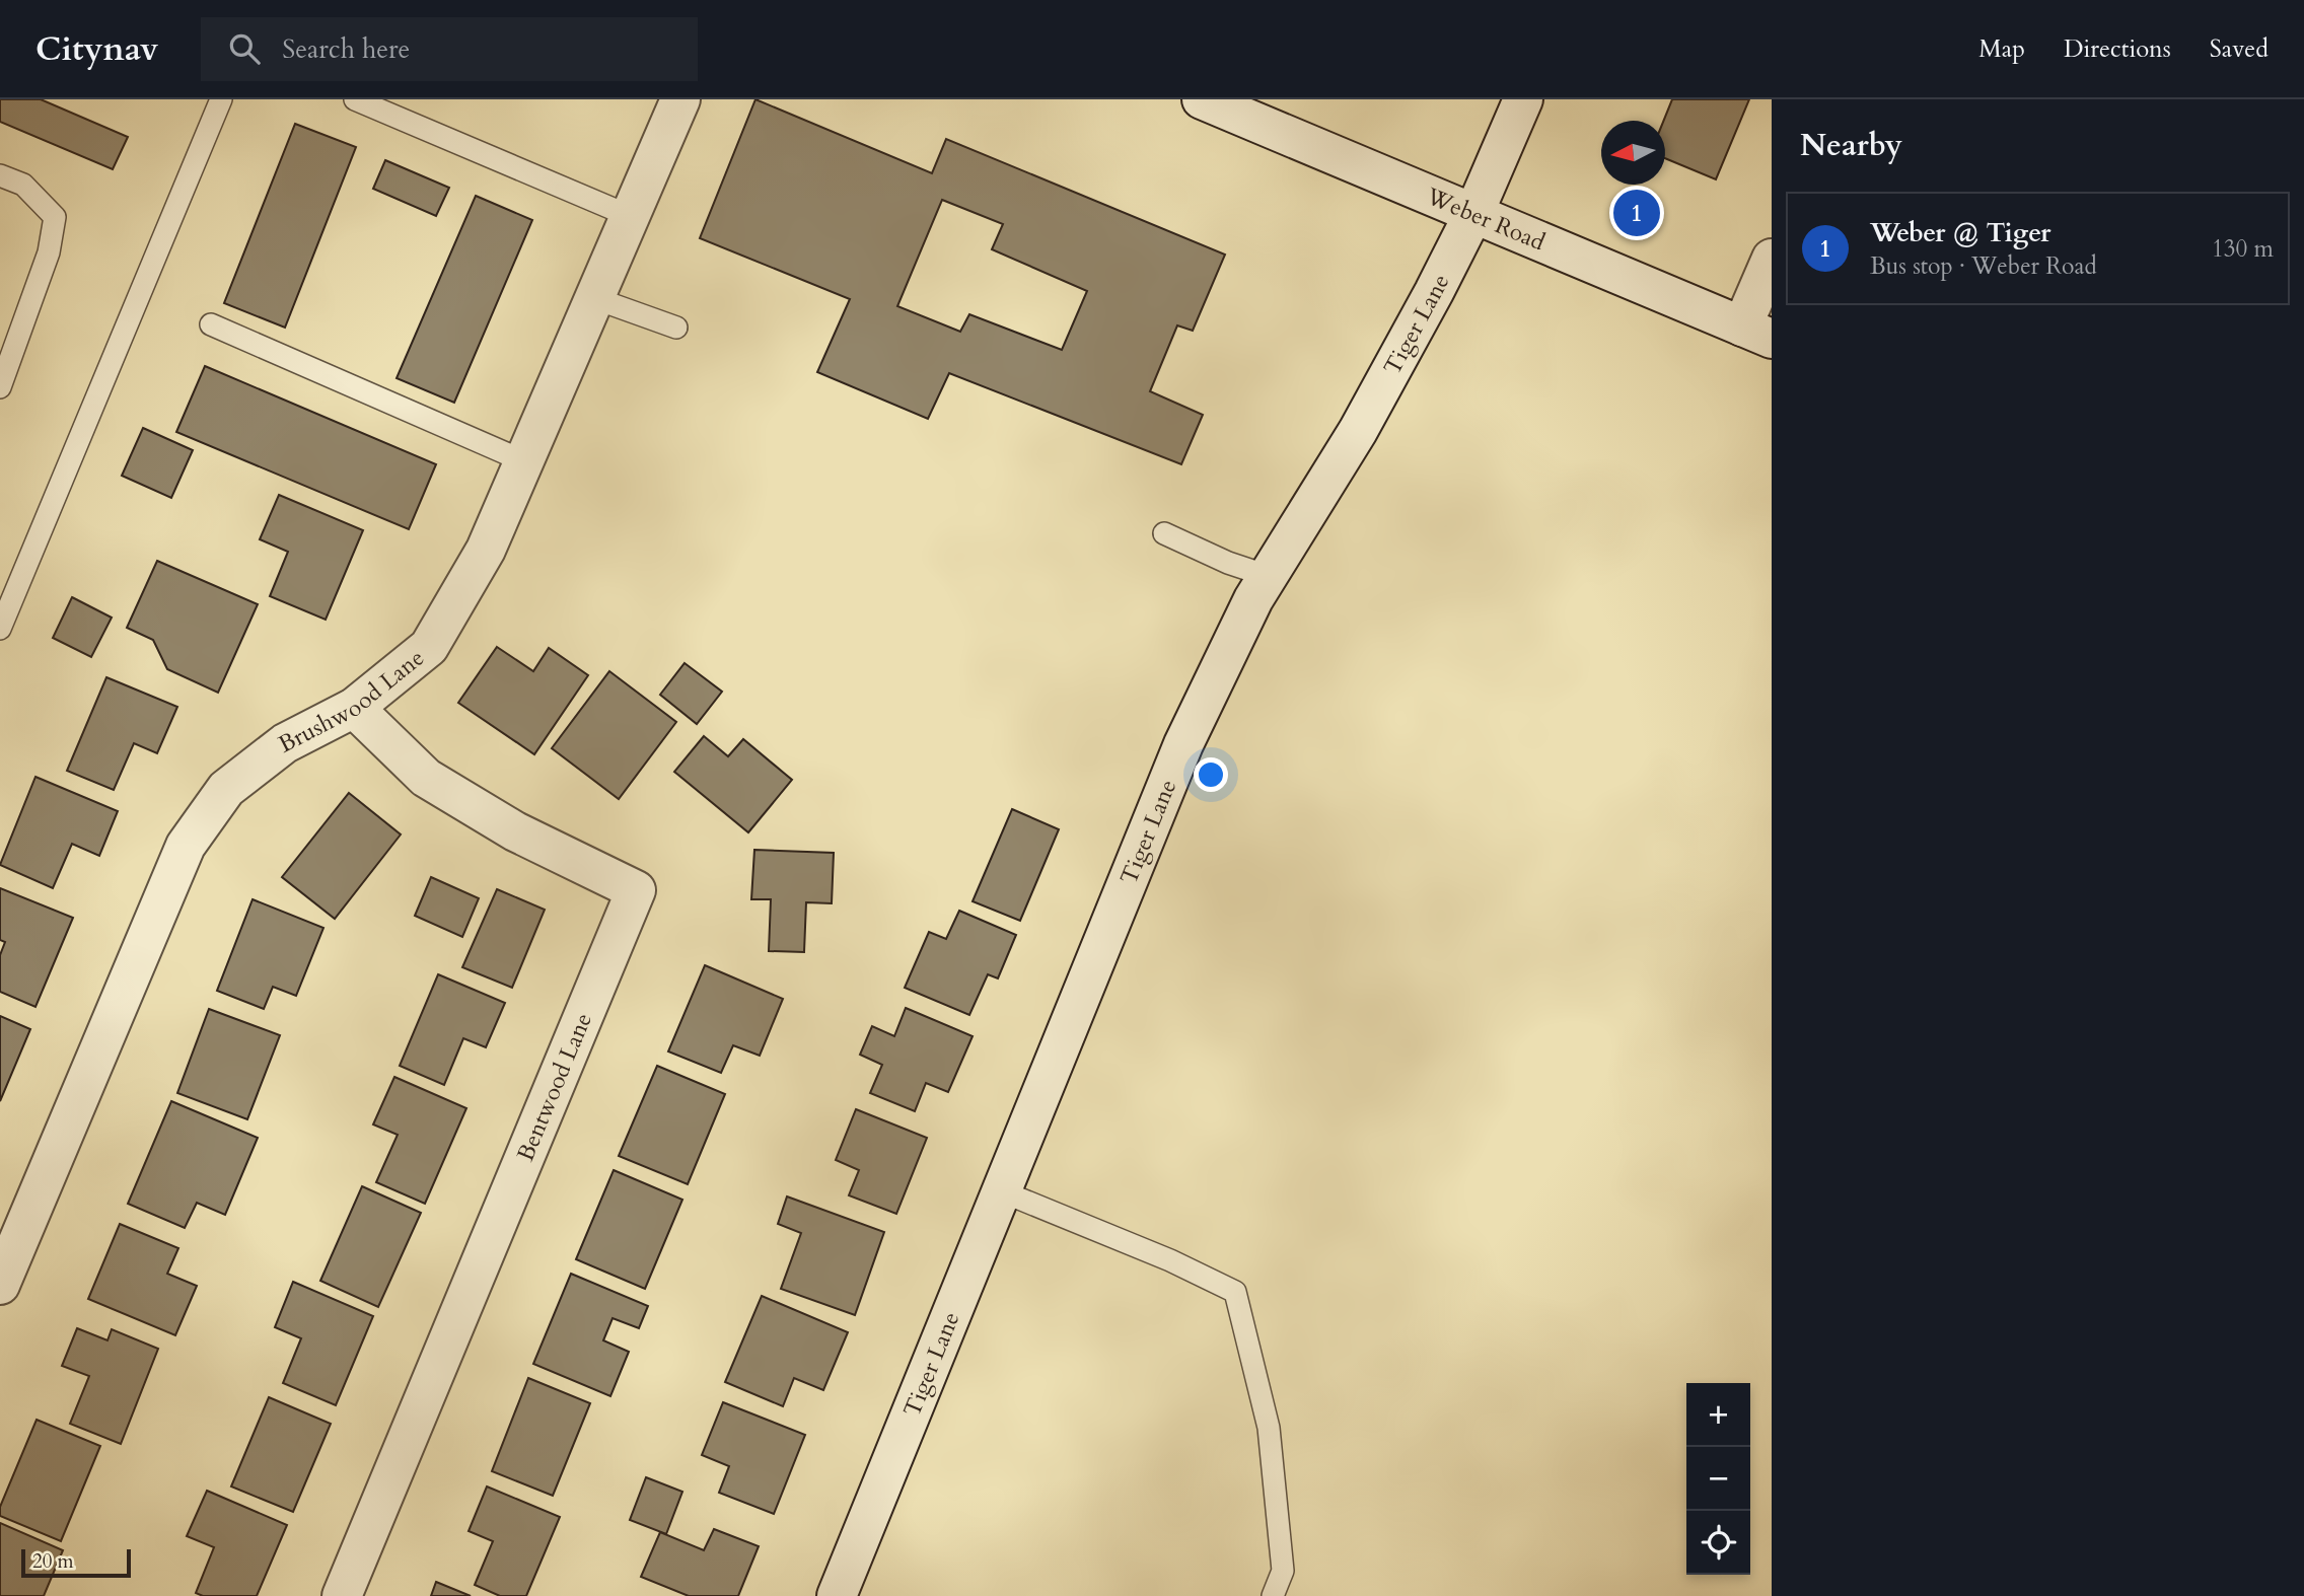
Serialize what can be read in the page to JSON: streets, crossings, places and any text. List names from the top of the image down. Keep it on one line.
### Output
{"streets":{"street":["Weber Road","Tiger Lane","Brushwood Lane","Bentwood Lane"]},"crossings":[["Weber Road","Tiger Lane"],["Brushwood Lane","Bentwood Lane"]],"scale_bar":"20 m","north":"left","page":{"header":"Citynav","search":"Search here","nav":["Map","Directions","Saved"],"heading":"Nearby","pins":"1","list":[{"mark":"1","name":"Weber @ Tiger","note":"Bus stop · Weber Road","value":"130 m"}],"map_buttons":["+","−"],"scale":"20 m"}}
